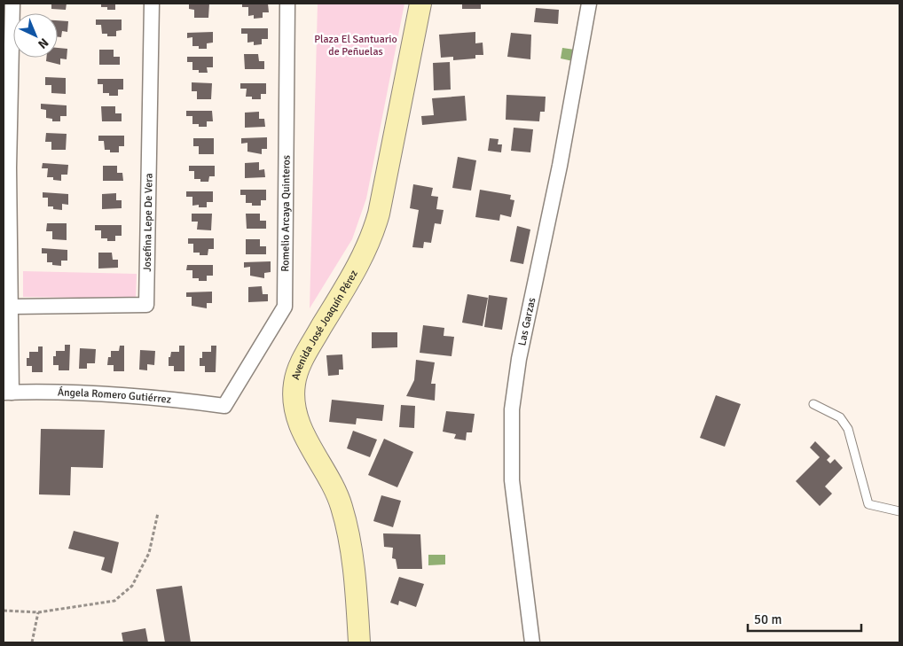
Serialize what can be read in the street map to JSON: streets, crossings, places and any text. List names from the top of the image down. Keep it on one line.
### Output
{"streets":{"main road":["Avenida José Joaquín Pérez"],"street":["Romelio Arcaya Quinteros","Josefina Lepe De Vera","Las Garzas","Ángela Romero Gutiérrez"]},"crossings":[["Romelio Arcaya Quinteros","Ángela Romero Gutiérrez"]],"parks":["Plaza El Santuario de Peñuelas"],"scale_bar":"50 m","north":"bottom right"}
